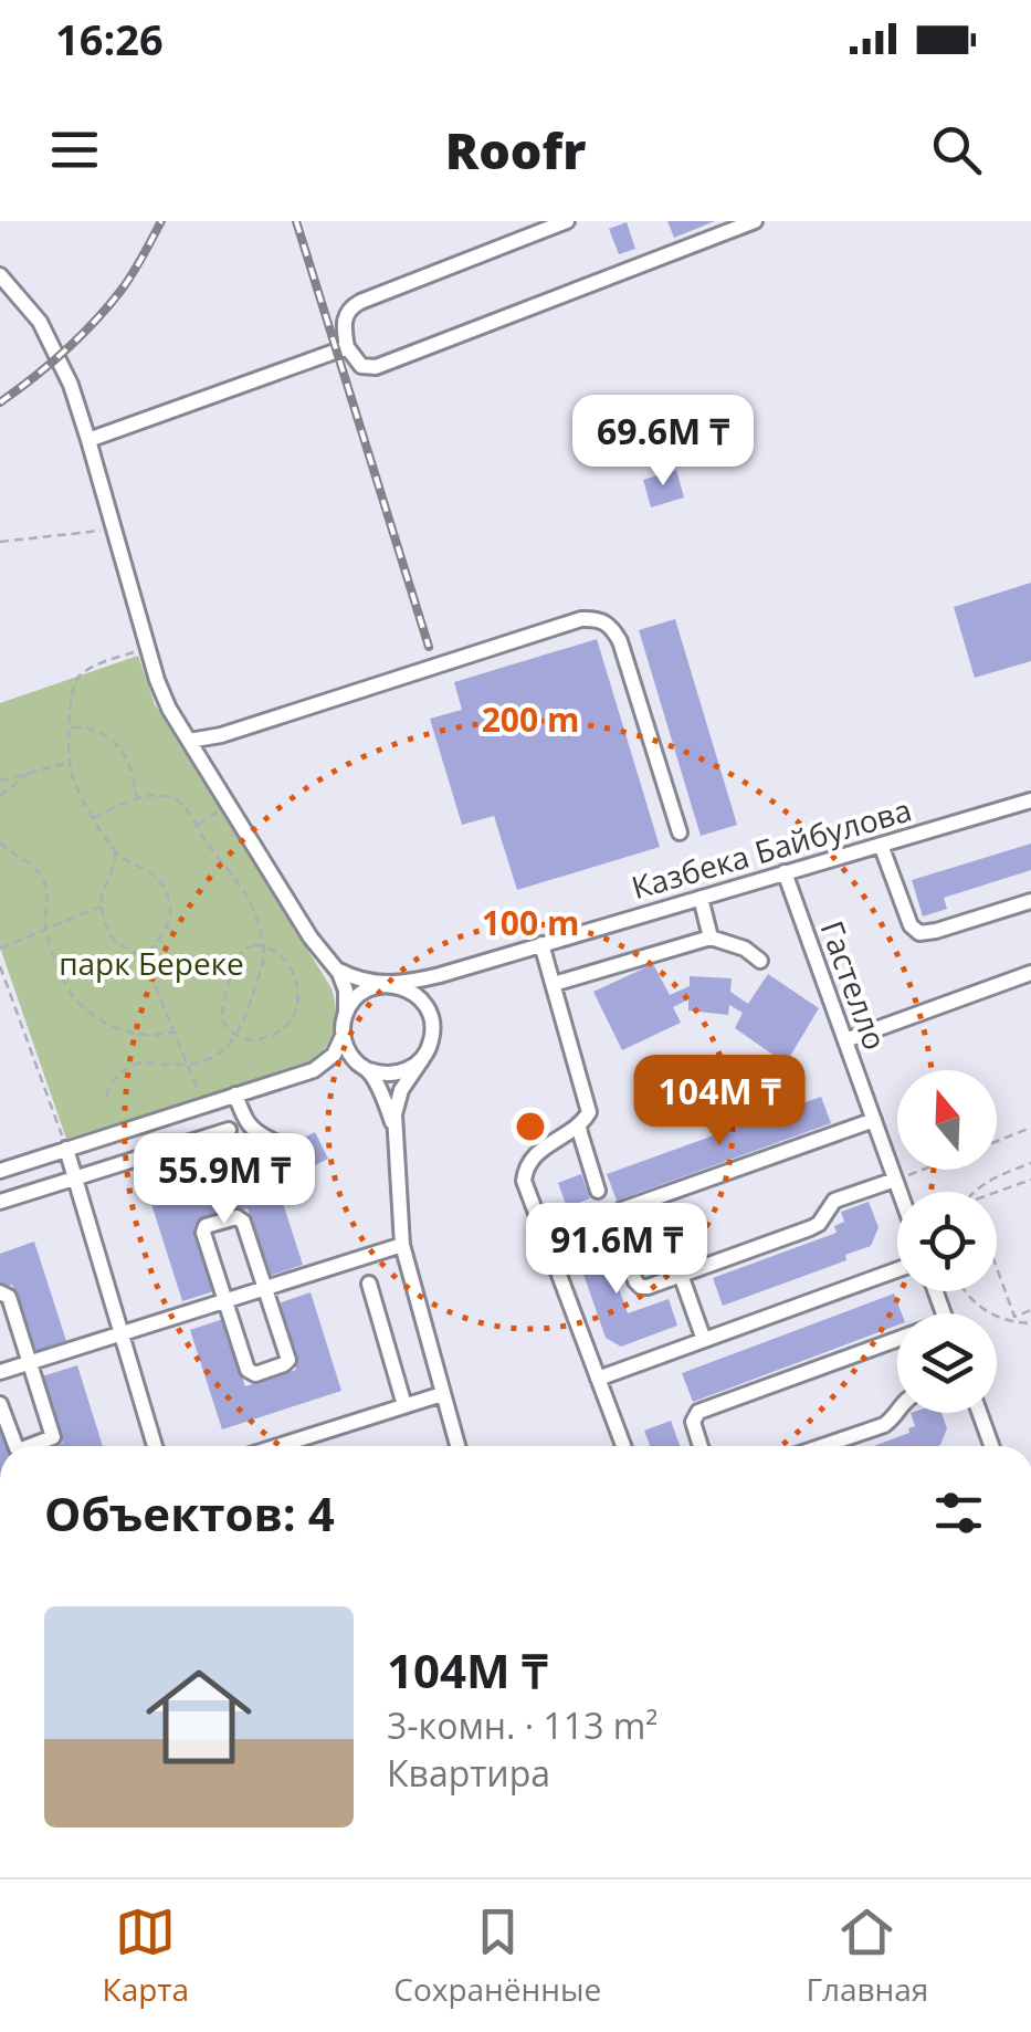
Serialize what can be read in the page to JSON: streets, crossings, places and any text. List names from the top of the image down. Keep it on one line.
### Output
{"streets":{"street":["Казбека Байбулова","Гастелло"]},"crossings":[["Казбека Байбулова","Гастелло"]],"parks":["парк Береке"],"north":"top","page":{"status":"16:26","header":"Roofr","price":["69.6M ₸","104M ₸","55.9M ₸","91.6M ₸"],"heading":"Объектов: 4","list":[{"name":"104M ₸","note":"3-комн. · 113 m² · Квартира"}],"tabs":["Карта","Сохранённые","Главная"]},"rings":["200 m","100 m"]}
